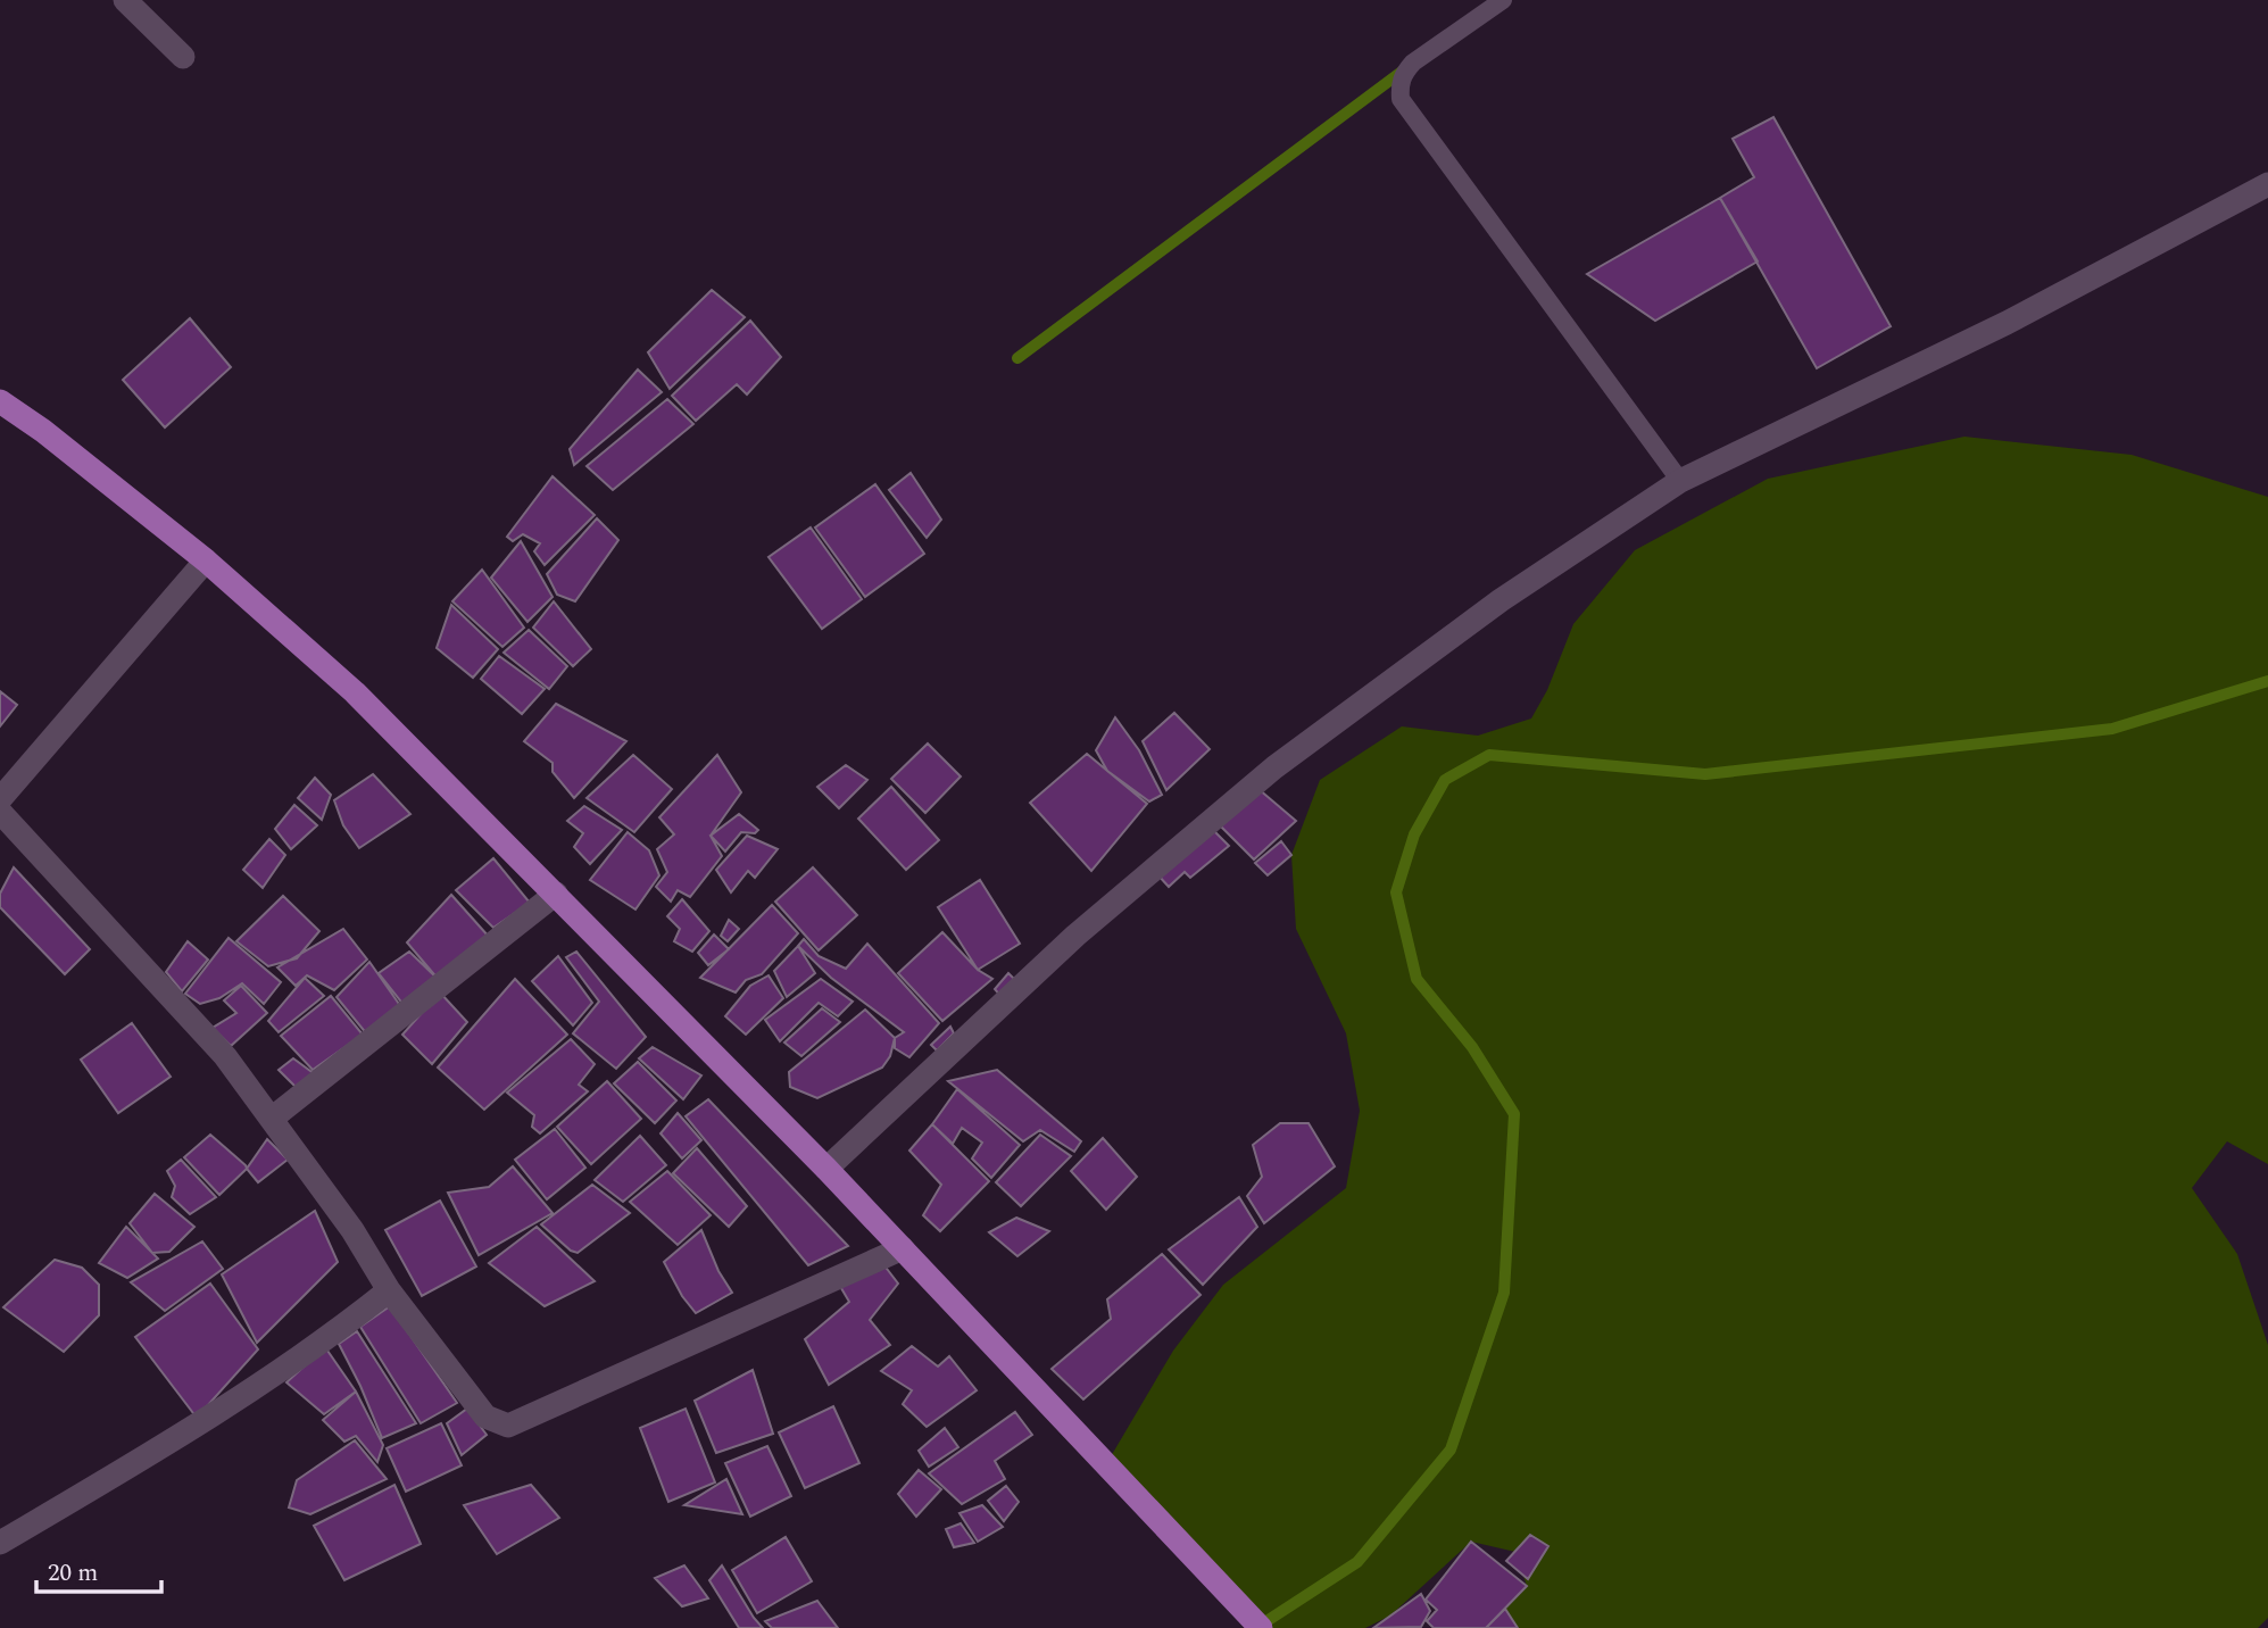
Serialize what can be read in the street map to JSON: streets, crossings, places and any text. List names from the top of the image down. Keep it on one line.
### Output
{"scale_bar":"20 m"}
